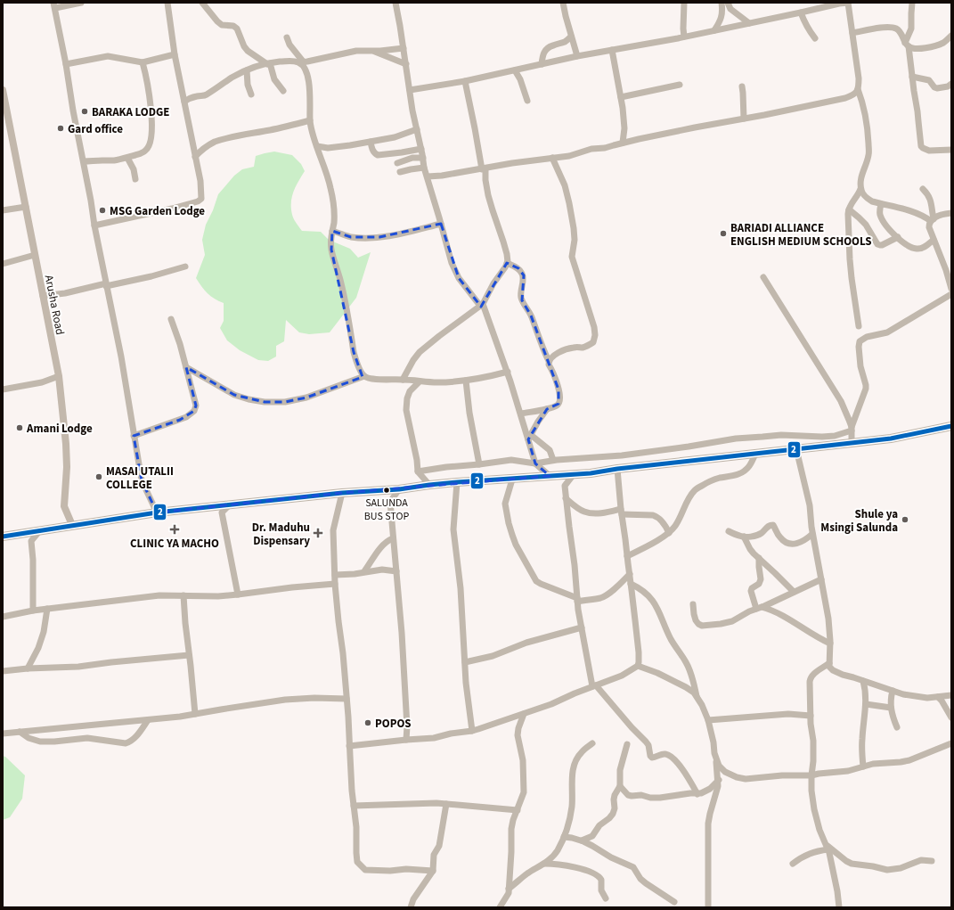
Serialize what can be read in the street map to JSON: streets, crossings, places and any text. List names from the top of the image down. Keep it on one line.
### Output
{"streets":{"main road":["Arusha Road"]},"places":{"other":["BARAKA LODGE","Gard office","MSG Garden Lodge","BARIADI ALLIANCE ENGLISH MEDIUM SCHOOLS","Amani Lodge","MASAI UTALII COLLEGE","SALUNDA BUS STOP","Shule ya Msingi Salunda","POPOS"],"health":["CLINIC YA MACHO","Dr. Maduhu Dispensary"]},"lines":["transit line 2"]}
